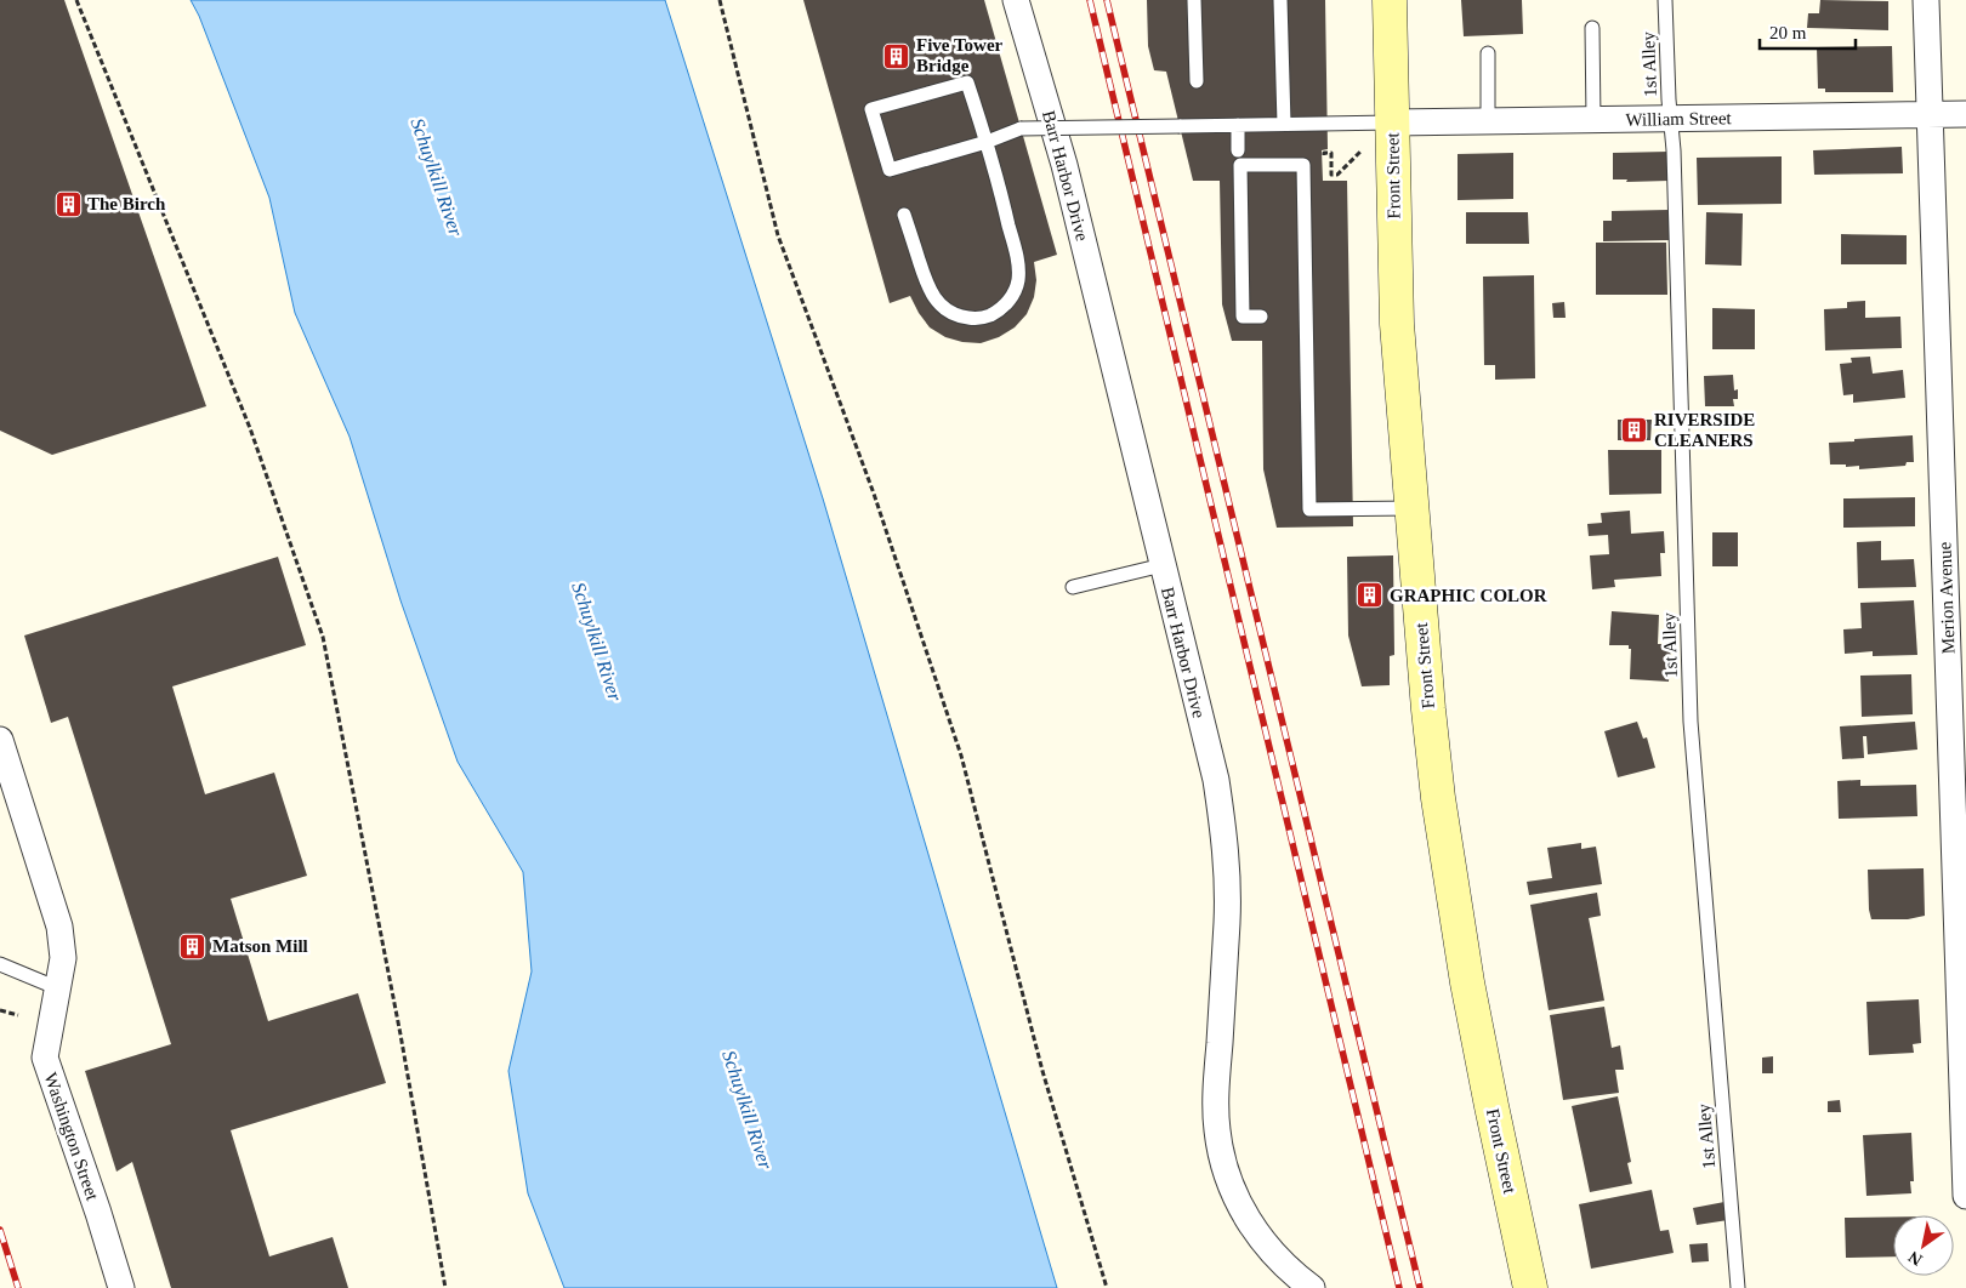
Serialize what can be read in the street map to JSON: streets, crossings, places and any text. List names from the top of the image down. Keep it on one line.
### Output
{"streets":{"main road":["Front Street"],"street":["William Street","Barr Harbor Drive","Merion Avenue","Washington Street"],"lane":["1st Alley"]},"crossings":[["1st Alley","William Street"],["William Street","Front Street"],["William Street","Merion Avenue"]],"water":["Schuylkill River"],"places":{"building":["Five Tower Bridge","The Birch","RIVERSIDE CLEANERS","GRAPHIC COLOR","Matson Mill"]},"scale_bar":"20 m","north":"bottom left"}
